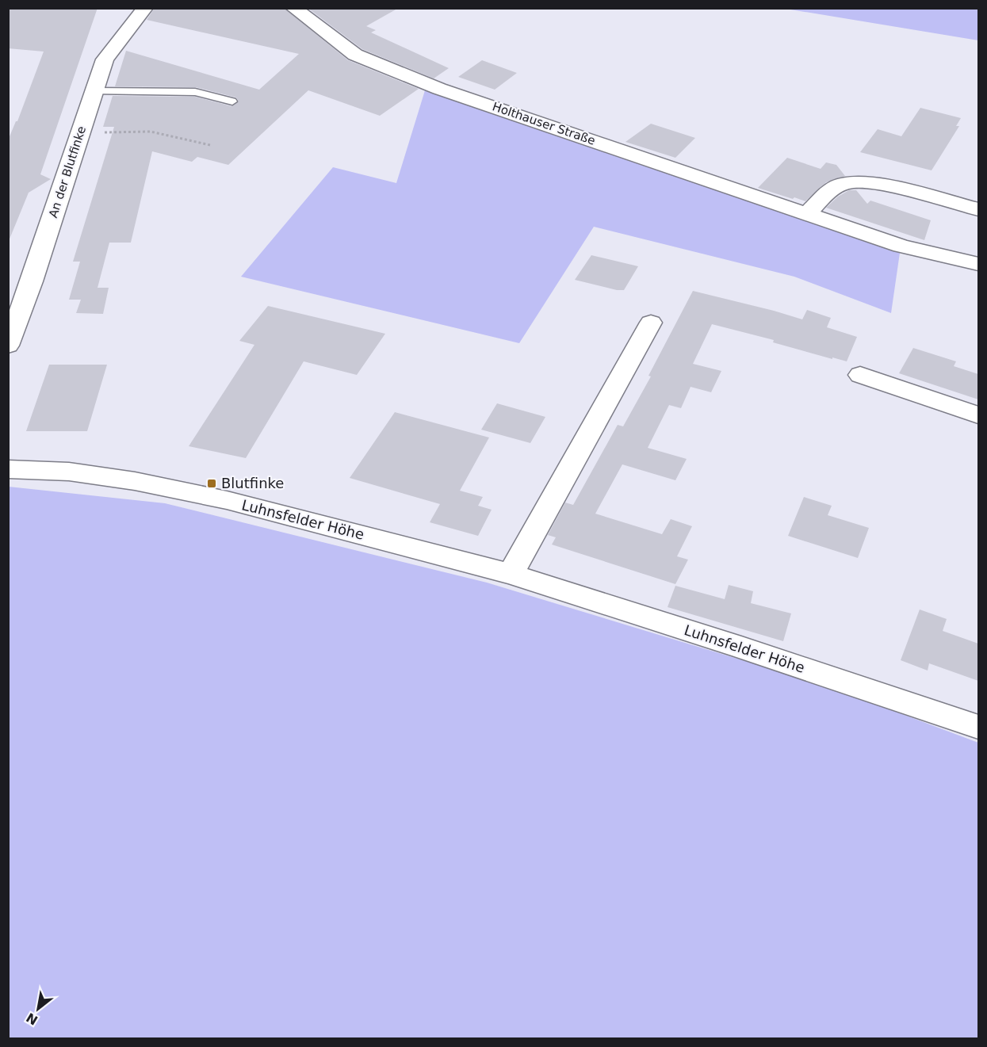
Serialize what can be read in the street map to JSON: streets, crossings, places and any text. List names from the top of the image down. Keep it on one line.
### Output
{"streets":{"street":["Holthauser Straße","An der Blutfinke","Luhnsfelder Höhe"]},"places":{"transit":["Blutfinke"]},"north":"bottom left"}
